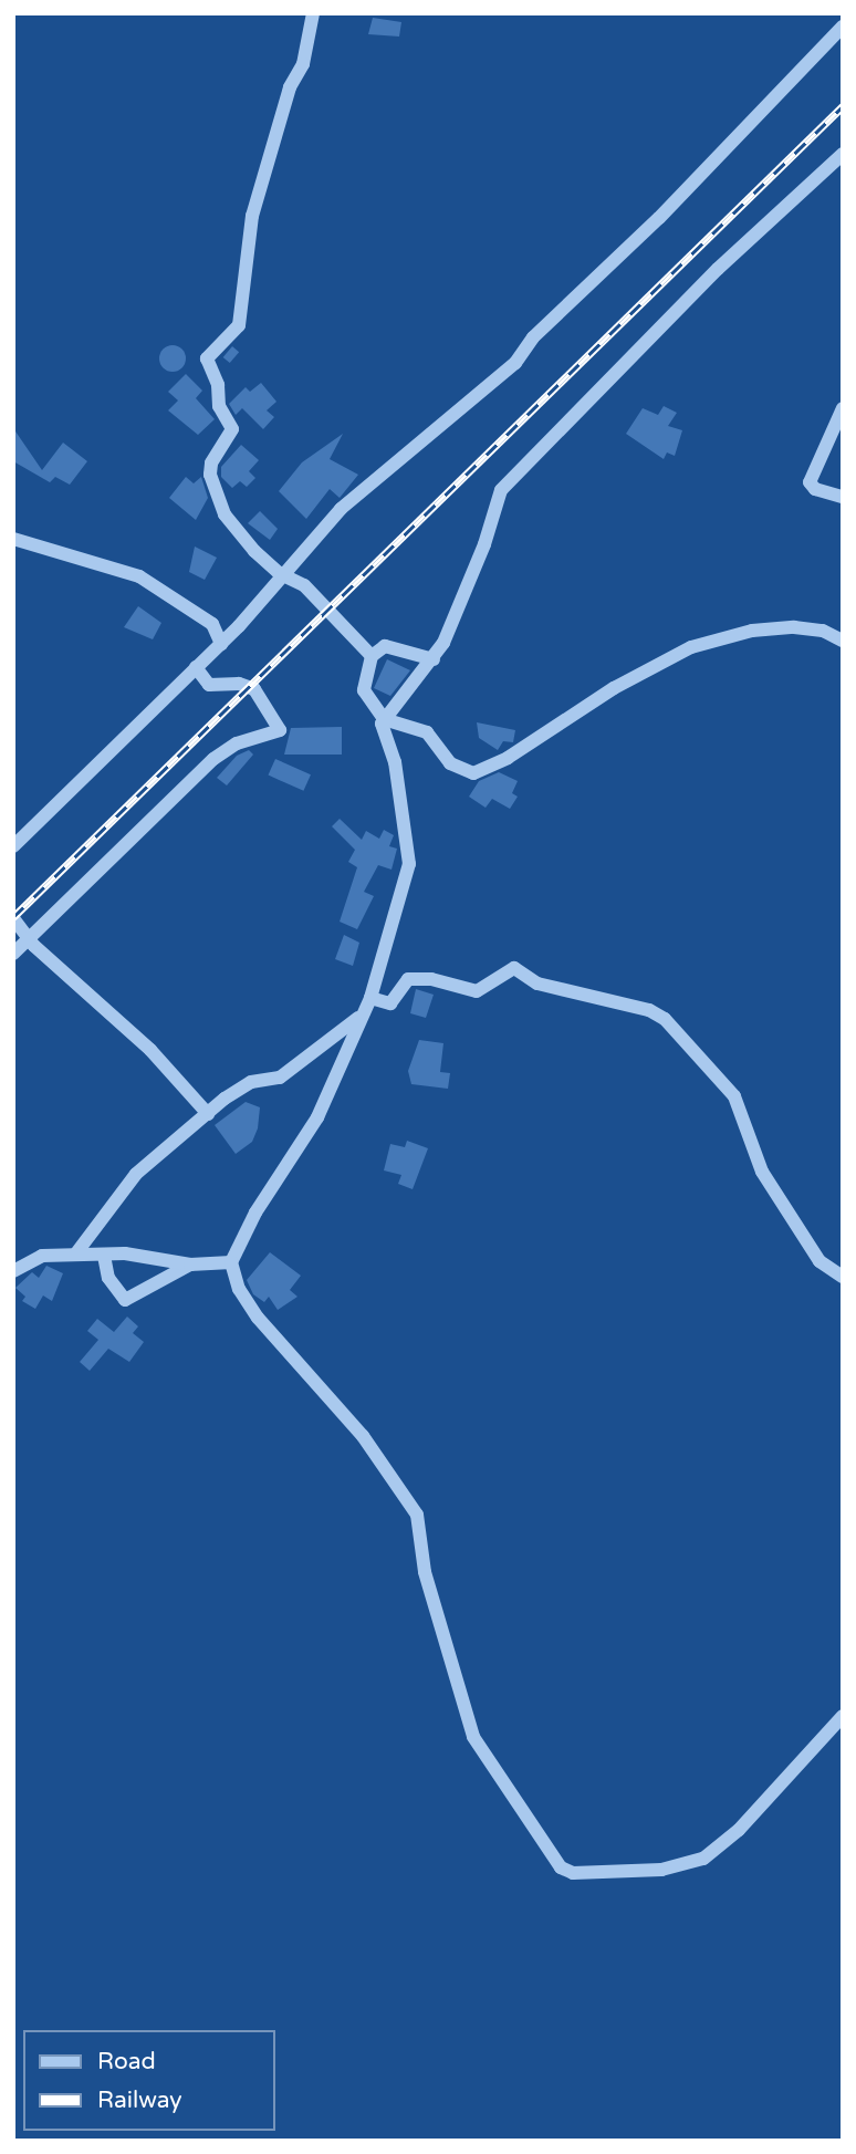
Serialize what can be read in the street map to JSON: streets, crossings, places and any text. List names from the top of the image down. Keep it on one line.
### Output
{"legend":["Road","Railway"]}
